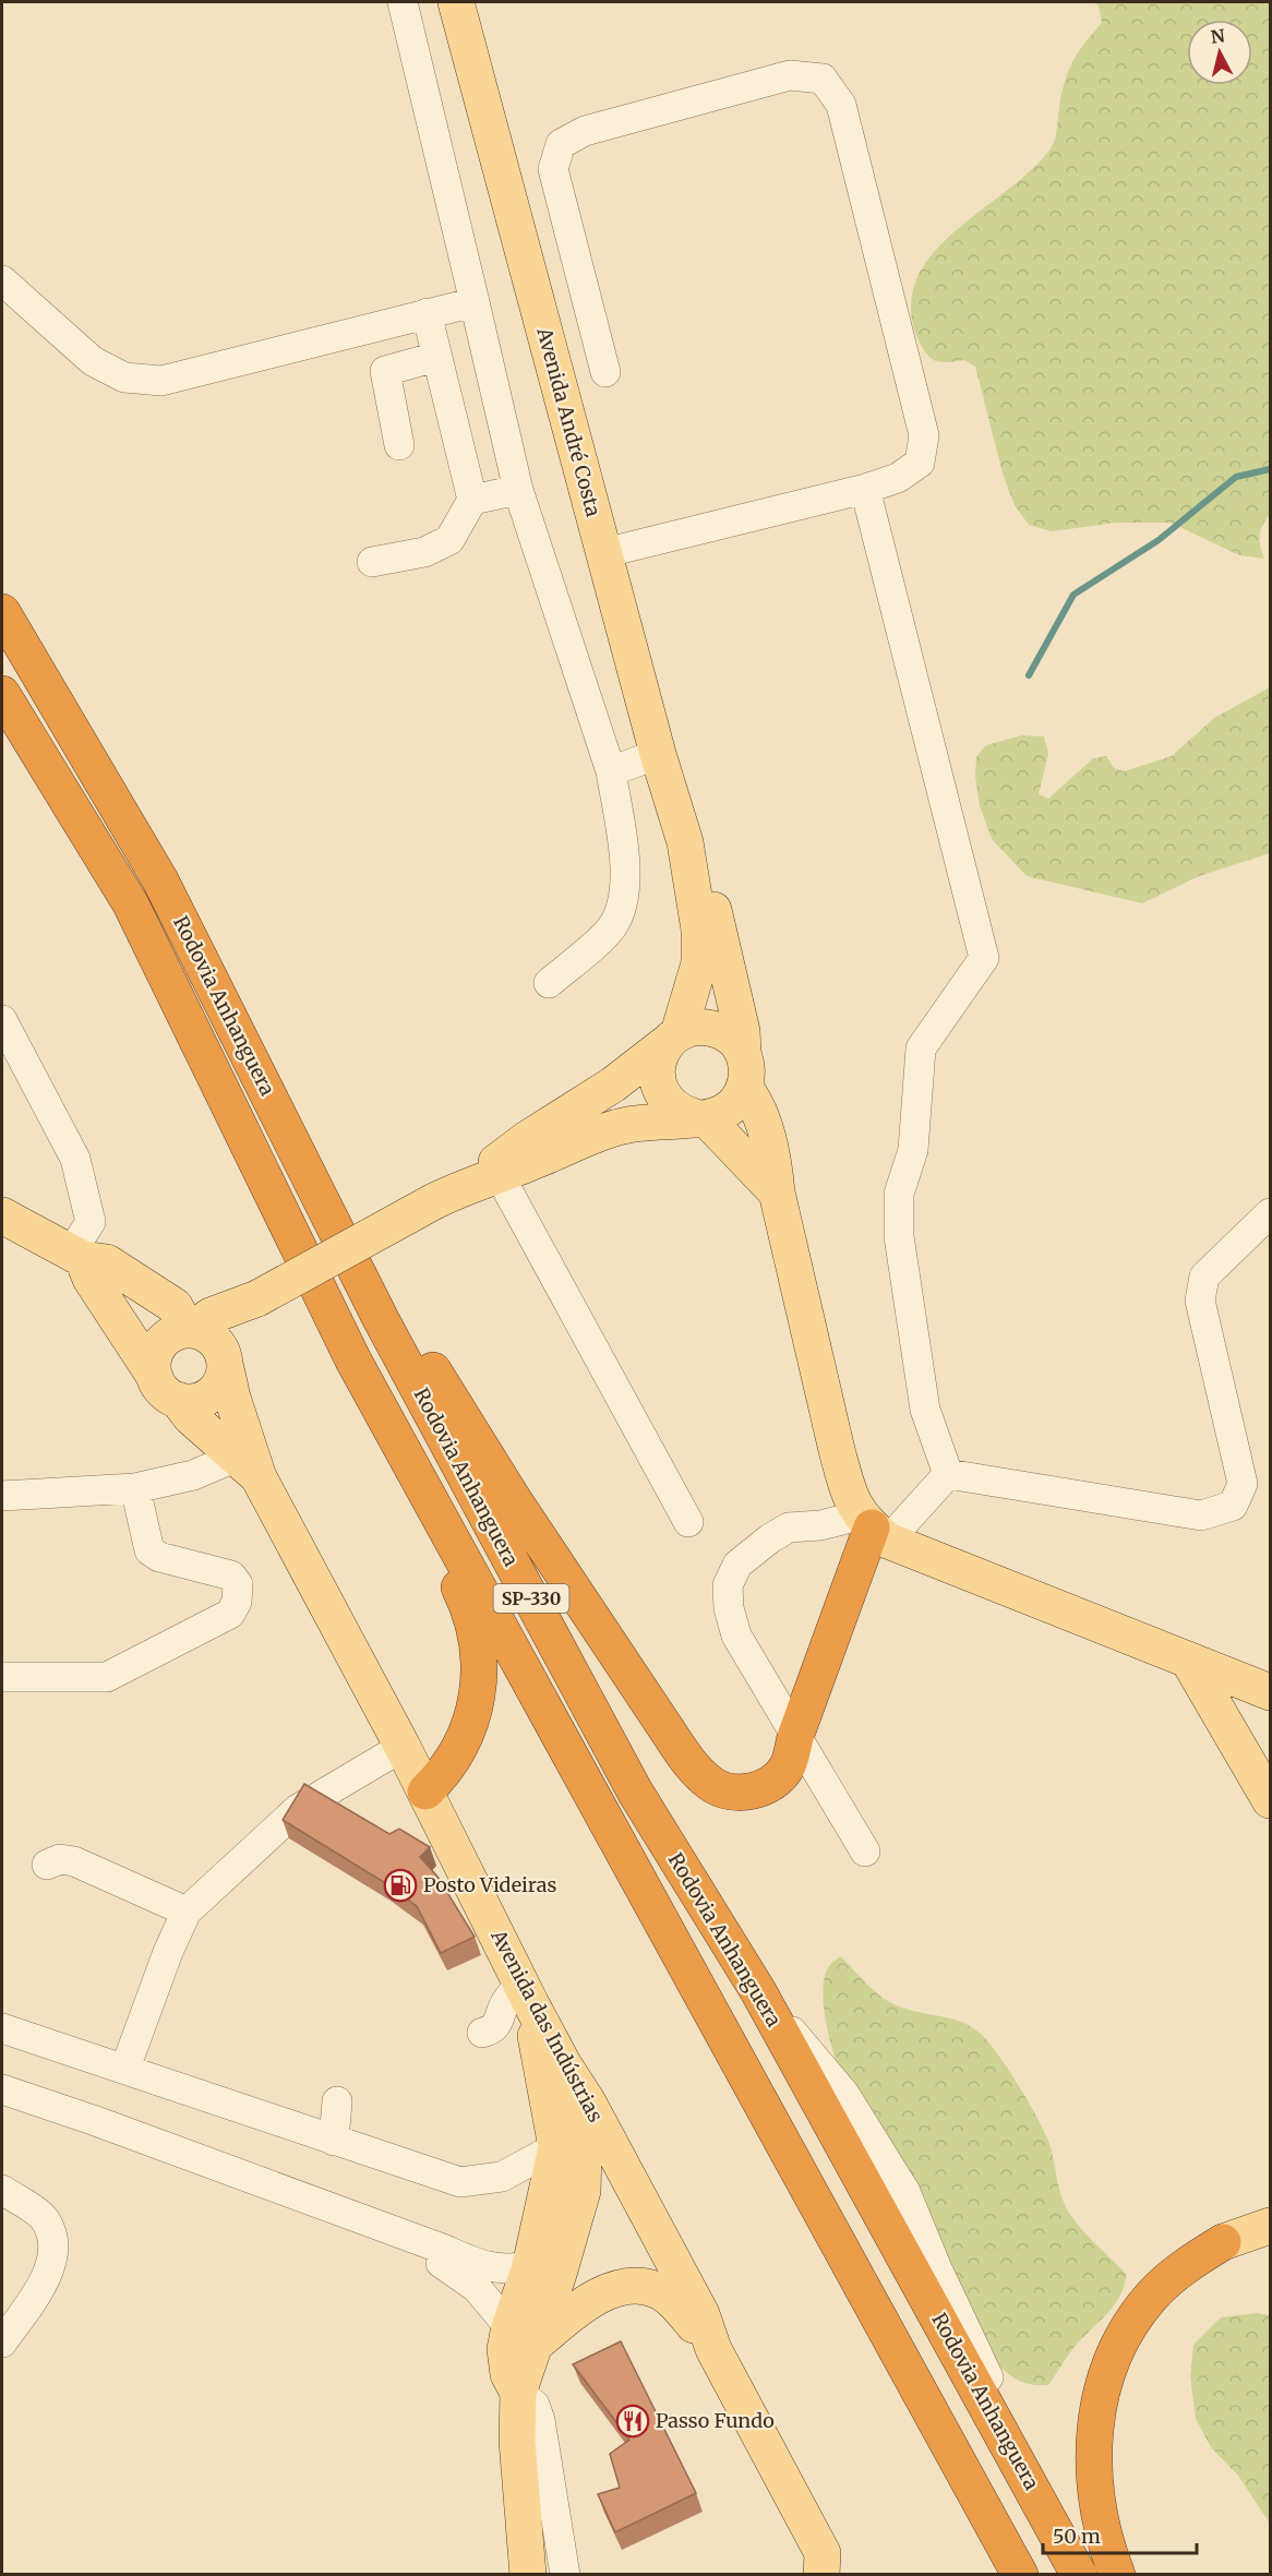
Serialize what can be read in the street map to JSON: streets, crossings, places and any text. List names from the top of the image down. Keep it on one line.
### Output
{"streets":{"highway":["Rodovia Anhanguera","SP-330"],"main road":["Avenida André Costa","Avenida das Indústrias"]},"places":{"fuel station":["Posto Videiras"],"restaurant":["Passo Fundo"]},"scale_bar":"50 m","north":"top"}
